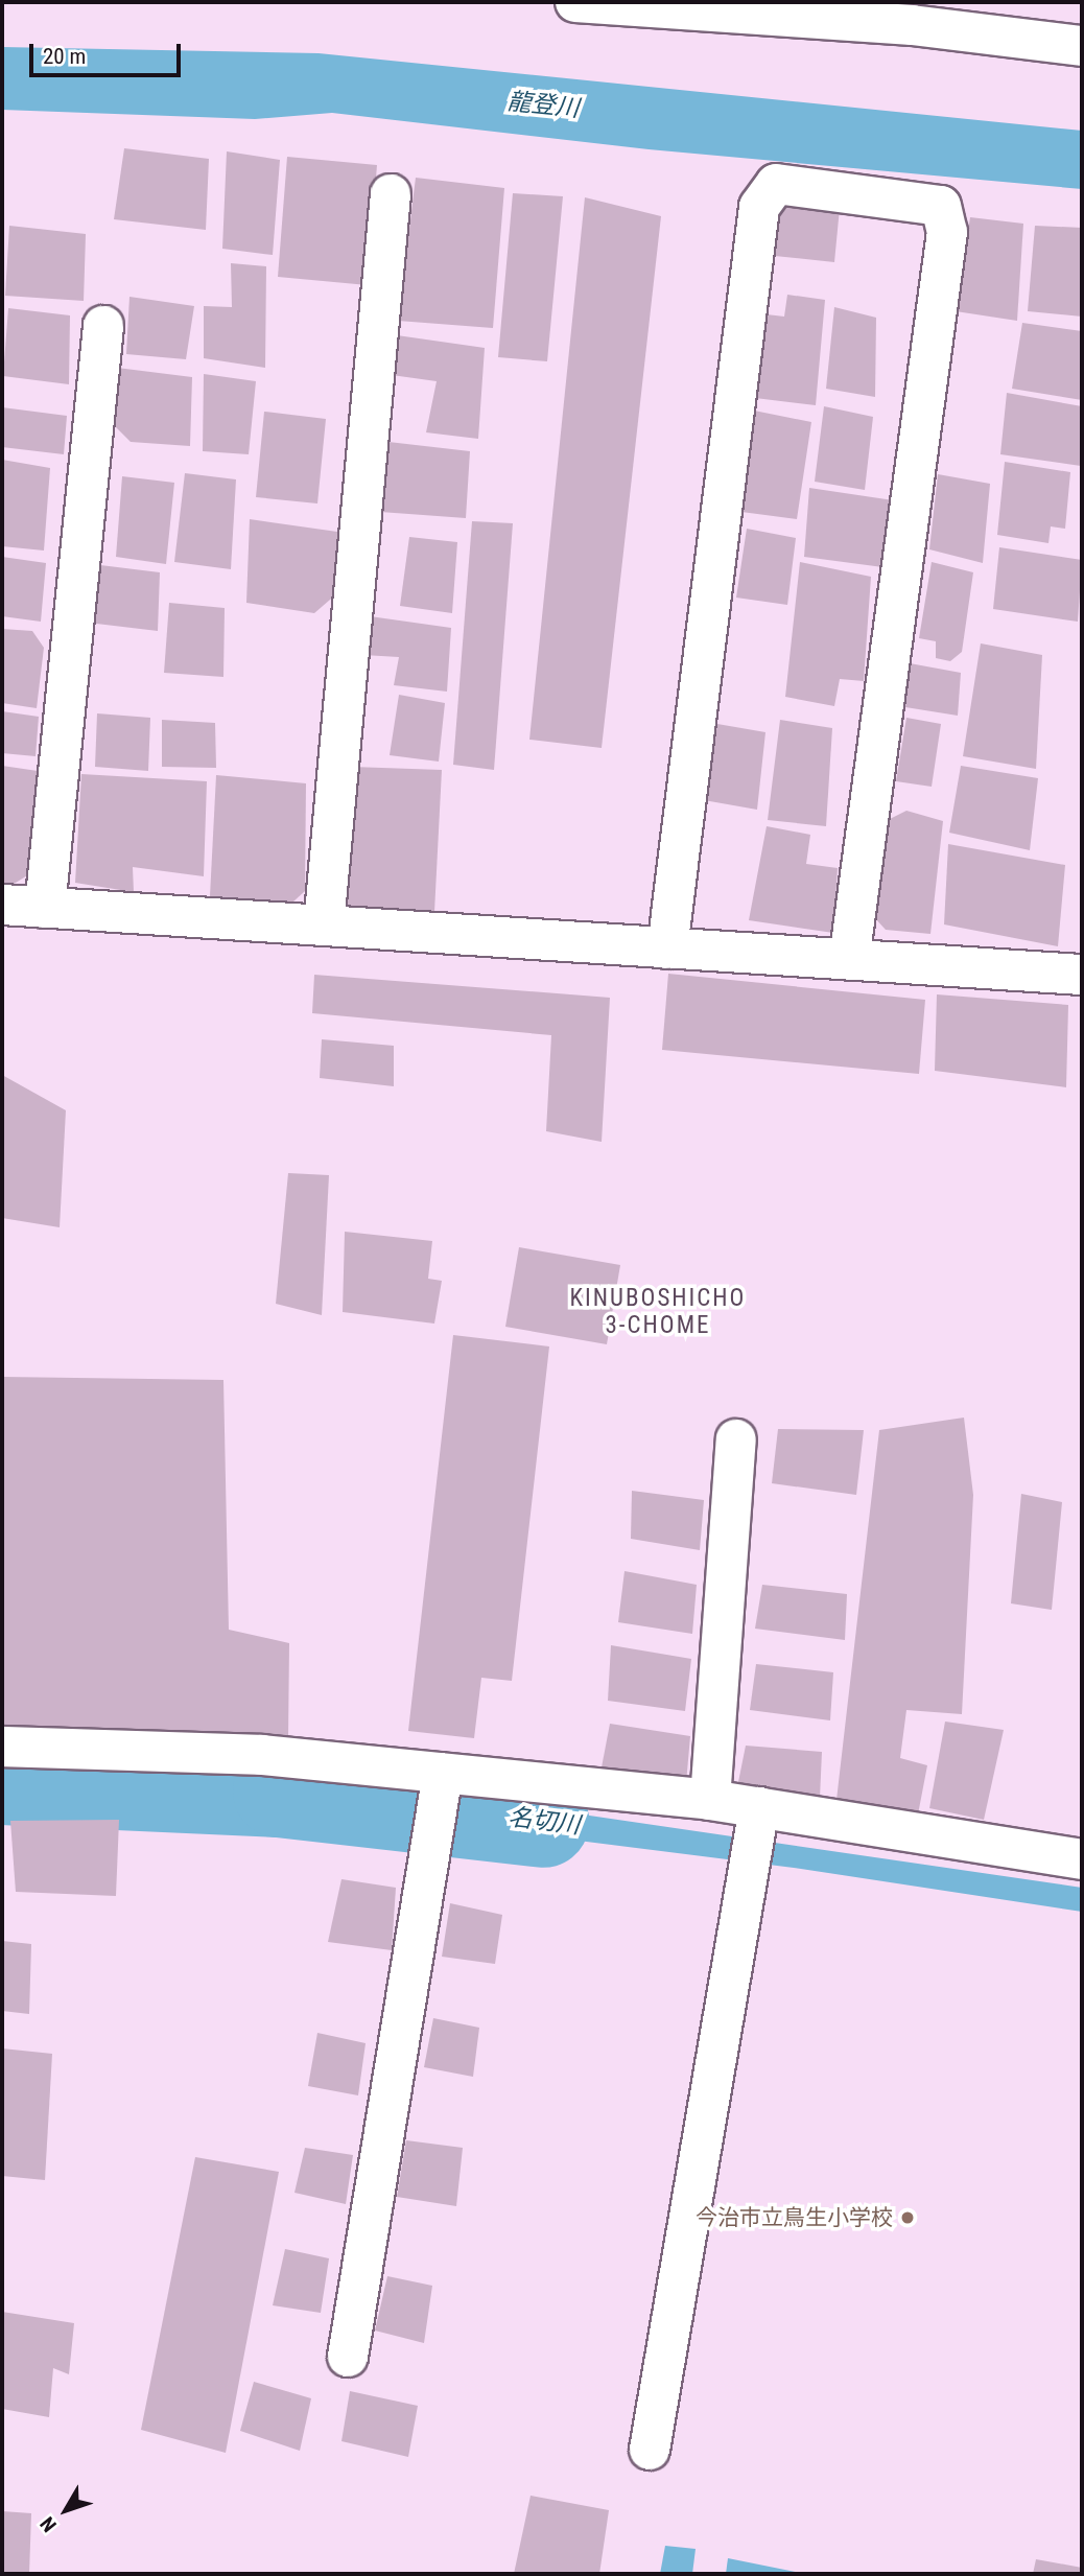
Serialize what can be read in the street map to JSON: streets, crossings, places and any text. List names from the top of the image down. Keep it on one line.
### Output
{"districts":["KINUBOSHICHO 3-CHOME"],"water":["龍登川","名切川"],"places":["今治市立鳥生小学校"],"scale_bar":"20 m","north":"bottom left"}
